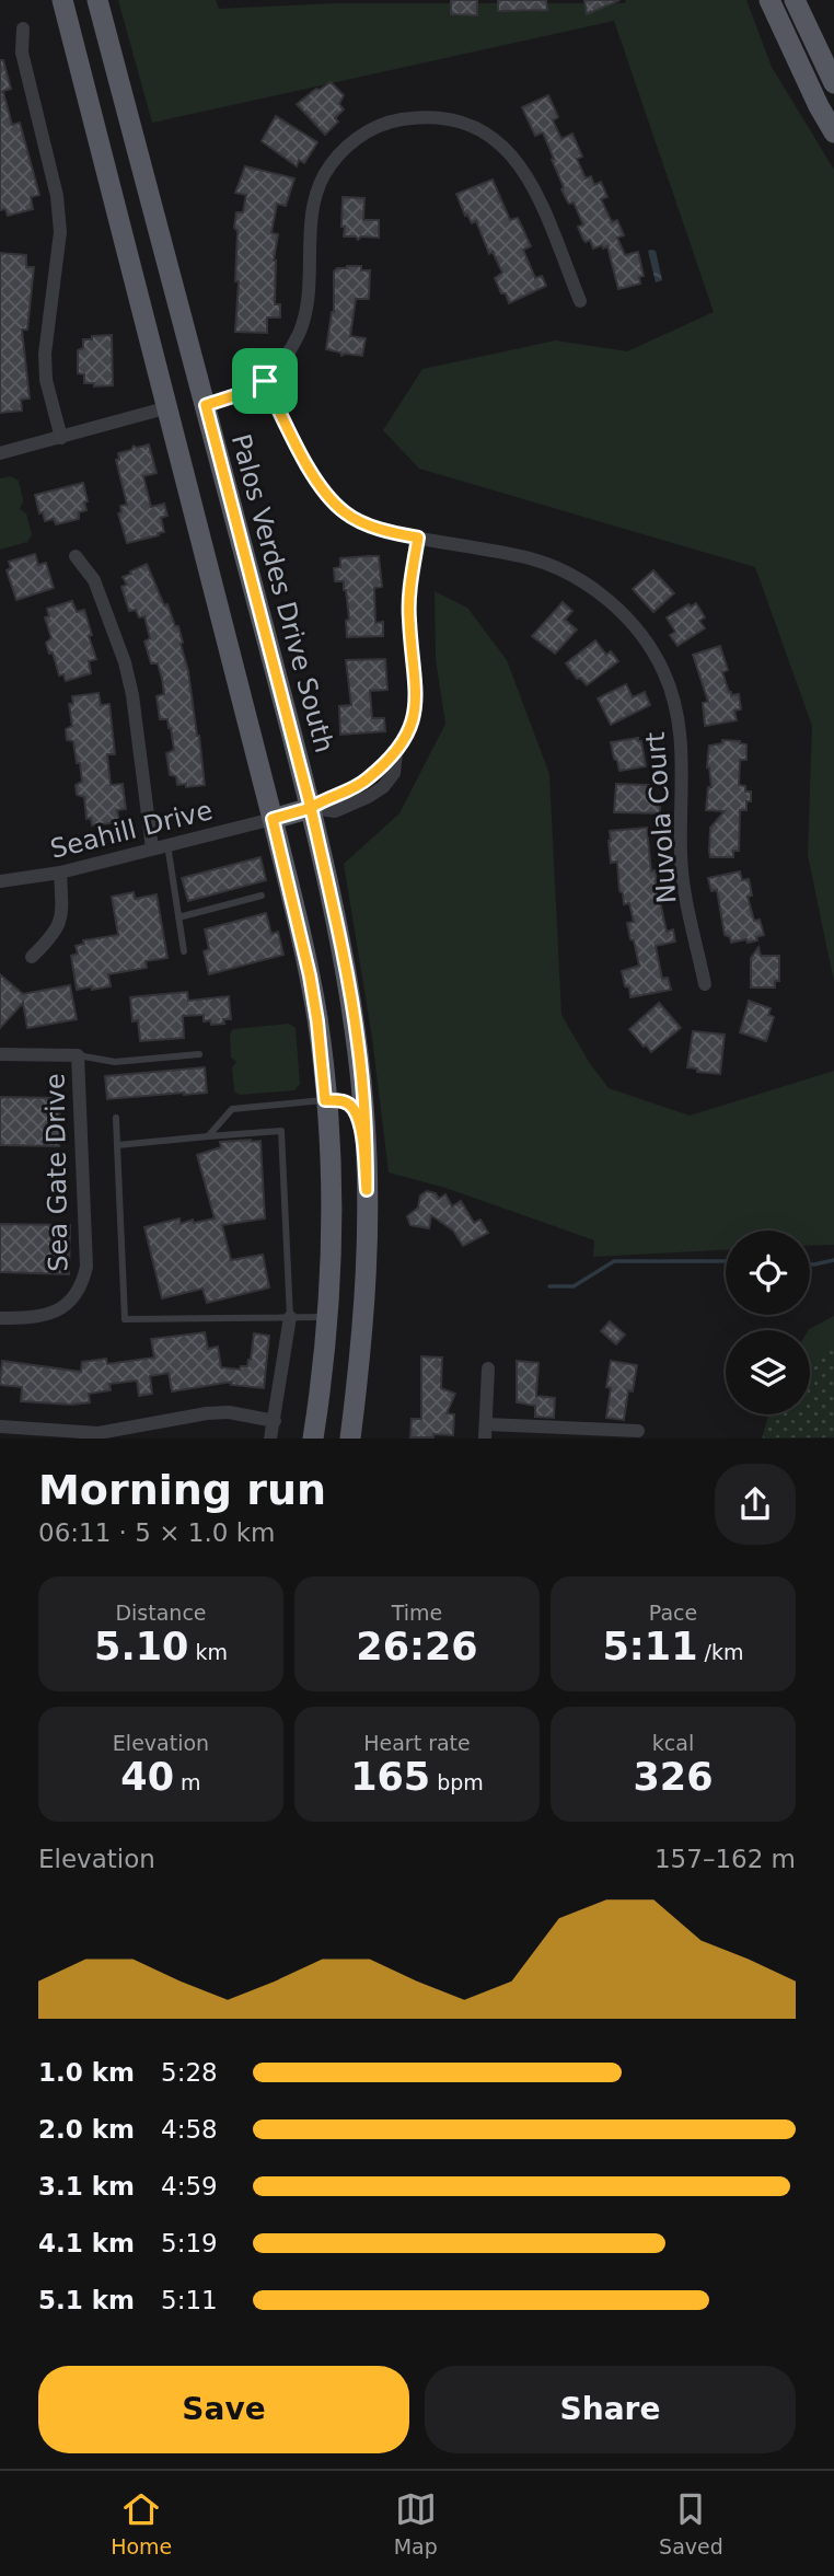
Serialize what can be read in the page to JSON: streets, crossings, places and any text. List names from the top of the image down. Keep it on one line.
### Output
{"streets":{"main road":["Palos Verdes Drive South"],"street":["Nuvola Court","Seahill Drive","Sea Gate Drive"]},"page":{"heading":["Morning run","06:11 · 5 × 1.0 km"],"stats":[["Distance","5.10 km"],["Time","26:26"],["Pace","5:11 /km"],["Elevation","40 m"],["Heart rate","165 bpm"],["kcal","326"]],"chart":["Elevation","157–162 m"],"list":[{"name":"1.0 km","note":"5:28"},{"name":"2.0 km","note":"4:58"},{"name":"3.1 km","note":"4:59"},{"name":"4.1 km","note":"5:19"},{"name":"5.1 km","note":"5:11"}],"buttons":["Save","Share"],"tabs":["Home","Map","Saved"]}}
